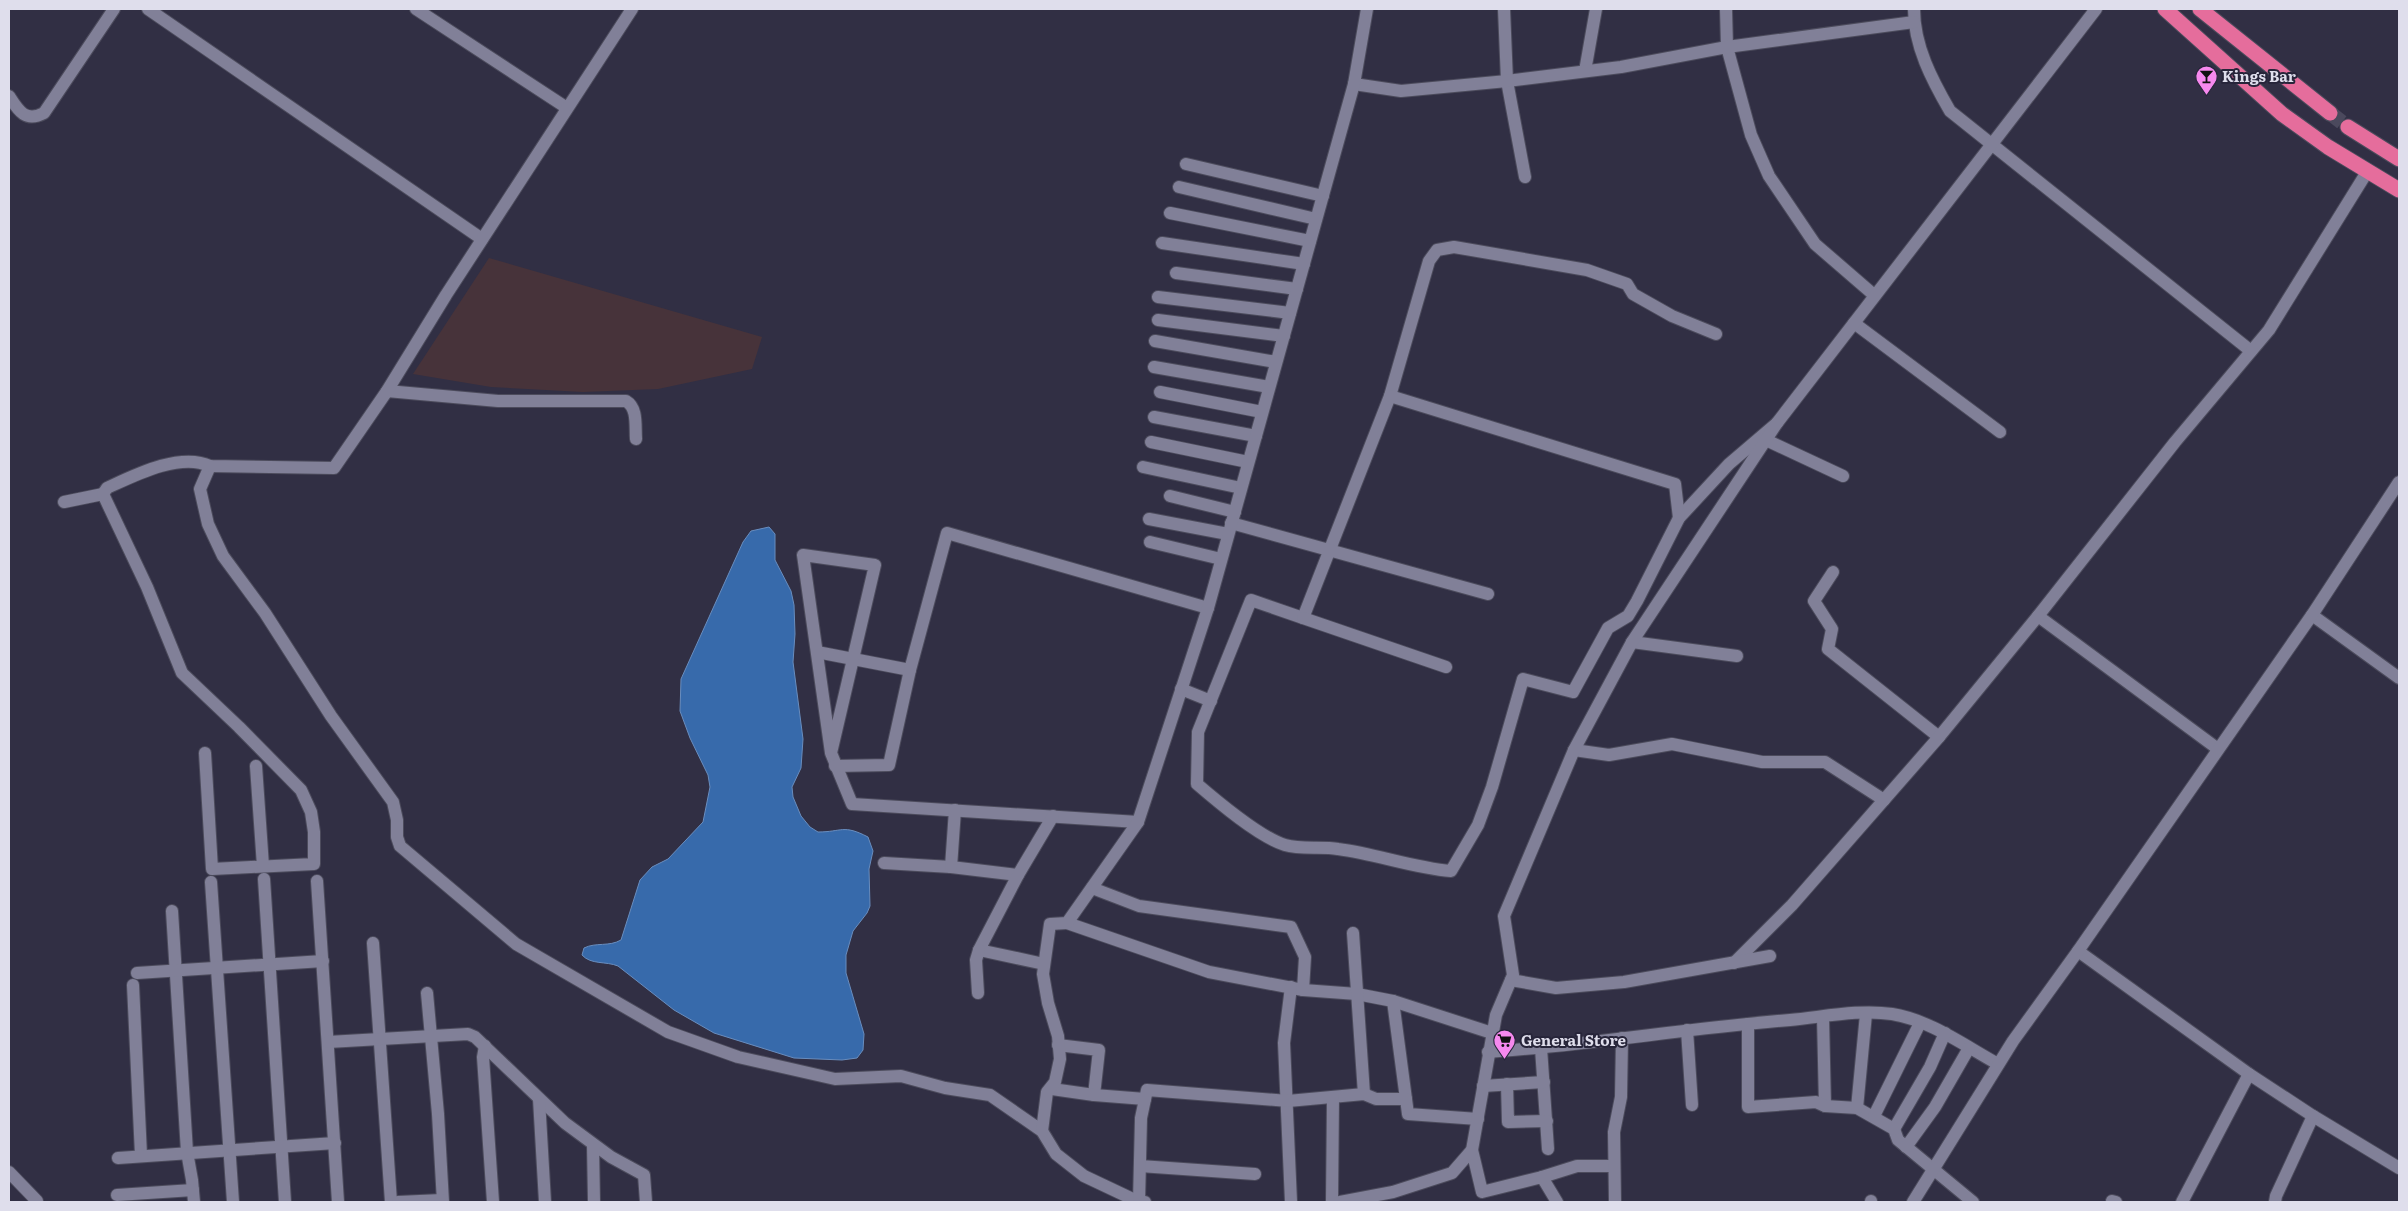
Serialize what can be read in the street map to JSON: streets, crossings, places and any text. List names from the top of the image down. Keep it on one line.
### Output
{"places":{"bar":["Kings Bar"],"supermarket":["General Store"]}}
